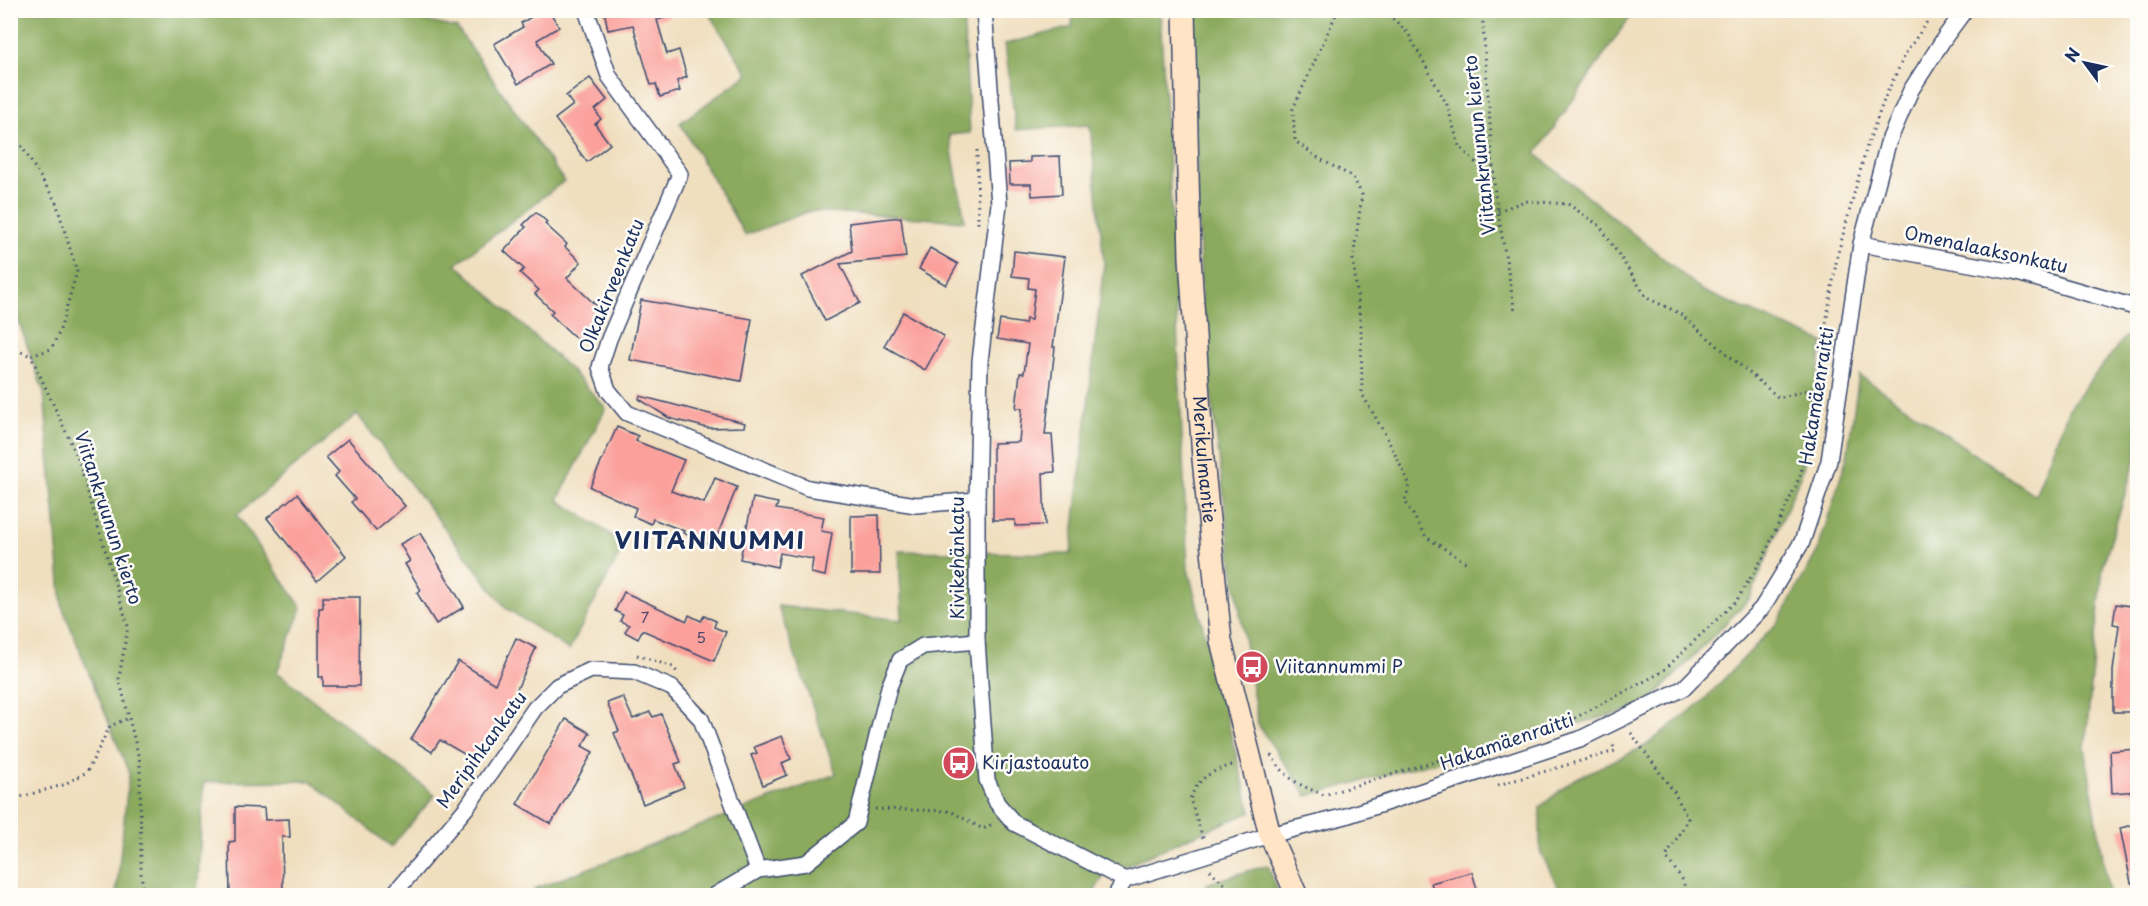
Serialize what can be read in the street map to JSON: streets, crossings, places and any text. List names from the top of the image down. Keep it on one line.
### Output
{"streets":{"street":["Omenalaaksonkatu","Olkakirveenkatu","Hakamäenraitti","Merikulmantie","Kivikehänkatu","Meripihkankatu"],"path":["Viitankruunun kierto"]},"crossings":[["Omenalaaksonkatu","Hakamäenraitti"],["Olkakirveenkatu","Kivikehänkatu"],["Hakamäenraitti","Merikulmantie"]],"districts":["VIITANNUMMI"],"places":{"bus stop":["Viitannummi P","Kirjastoauto"]},"house_numbers":["7","5"],"north":"top left"}
